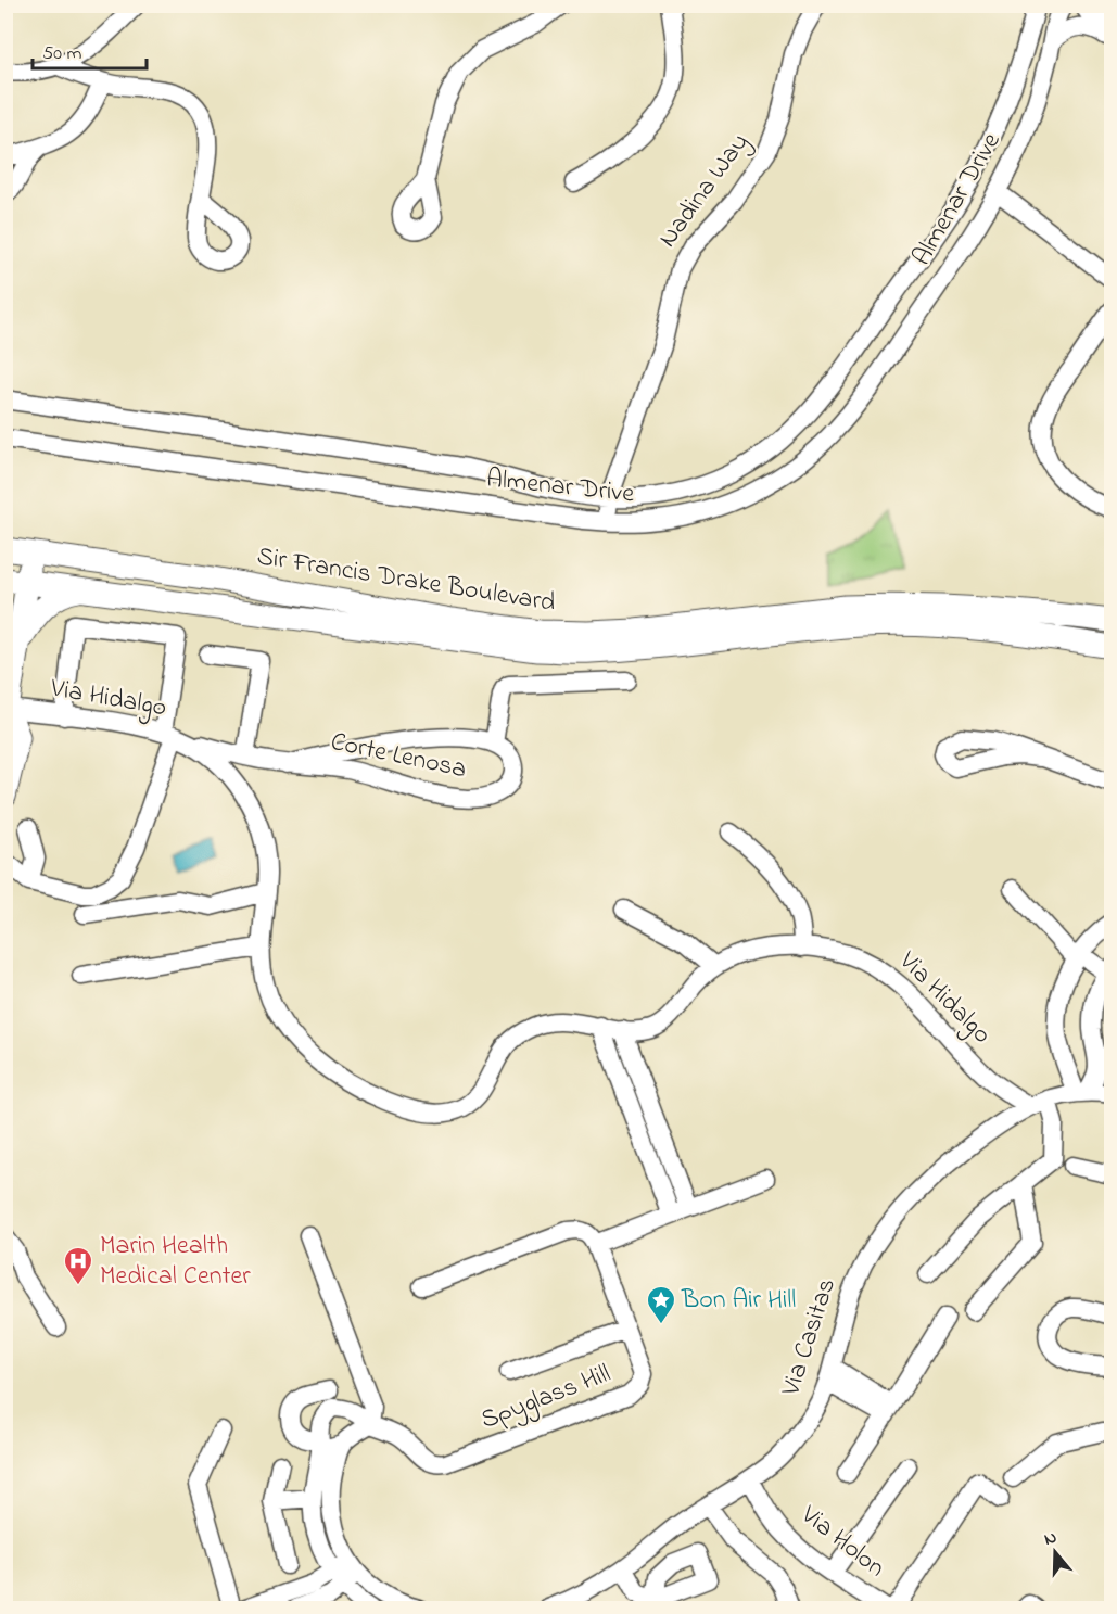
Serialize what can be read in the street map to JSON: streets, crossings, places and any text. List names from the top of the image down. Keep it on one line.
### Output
{"streets":{"main road":["Sir Francis Drake Boulevard"],"street":["Nadina Way","Almenar Drive","Via Hidalgo","Corte Lenosa","Via Casitas","Spyglass Hill","Via Holon"]},"crossings":[["Nadina Way","Almenar Drive"],["Via Hidalgo","Corte Lenosa"],["Via Hidalgo","Via Casitas"],["Via Casitas","Via Holon"]],"places":{"hospital":["Marin Health Medical Center"],"place":["Bon Air Hill"]},"scale_bar":"50 m","north":"top"}
